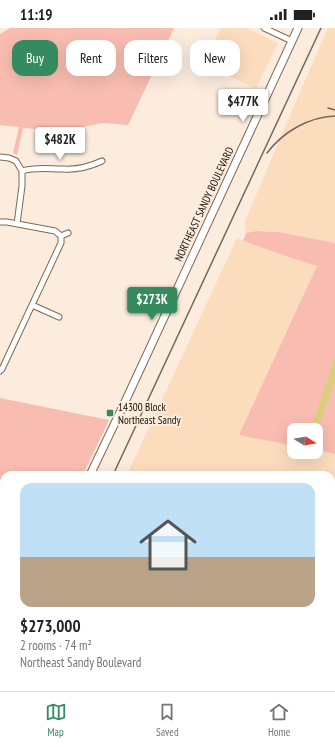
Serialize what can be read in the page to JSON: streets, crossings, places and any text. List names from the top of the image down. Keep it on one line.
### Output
{"streets":{"main road":["NORTHEAST SANDY BOULEVARD"]},"places":{"transit":["14300 Block Northeast Sandy"]},"north":"right","page":{"status":"11:19","chip":["Buy","Rent","Filters","New"],"price":["$477K","$482K","$273K"],"list":[{"name":"$273,000","note":"2 rooms · 74 m² · Northeast Sandy Boulevard"}],"tabs":["Map","Saved","Home"]}}
